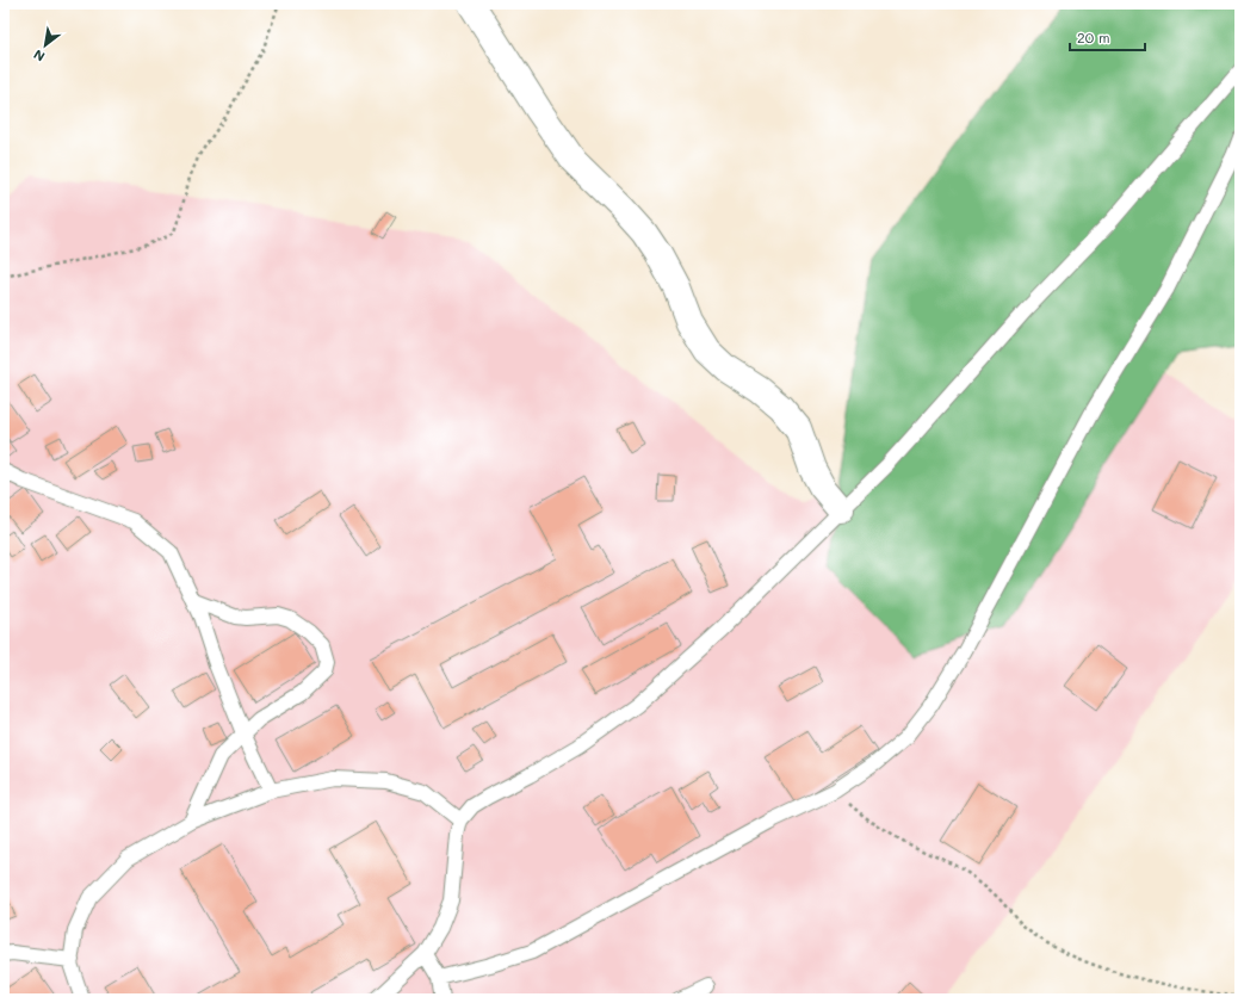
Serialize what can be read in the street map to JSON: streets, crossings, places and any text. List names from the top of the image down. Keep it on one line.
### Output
{"scale_bar":"20 m","north":"bottom left"}
